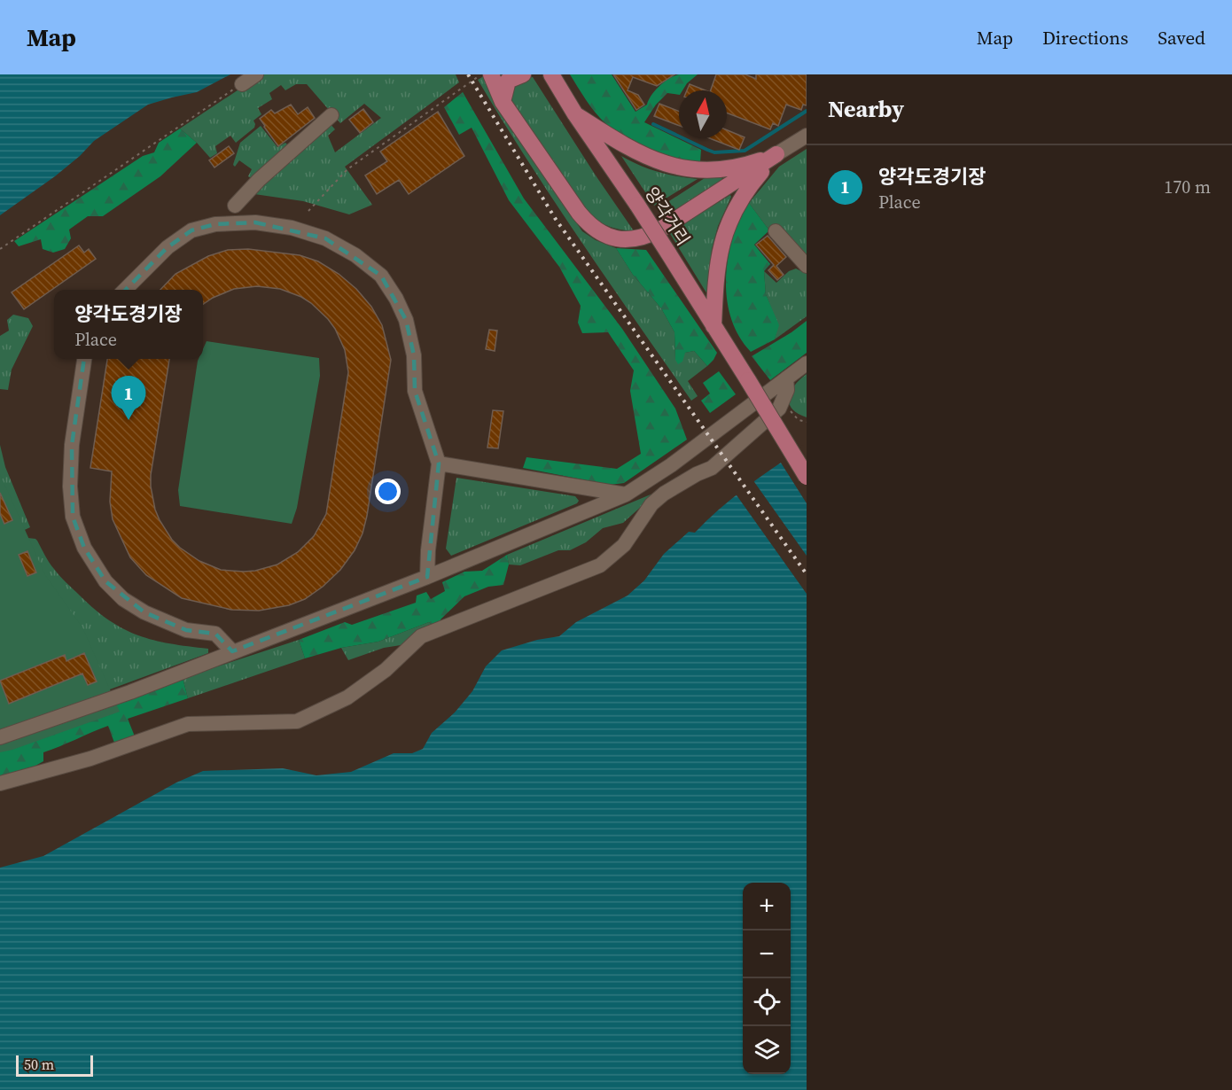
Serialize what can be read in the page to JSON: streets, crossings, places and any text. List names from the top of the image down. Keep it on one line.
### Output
{"streets":{"main road":["양각거리"]},"scale_bar":"50 m","north":"top","page":{"header":"Map","nav":["Map","Directions","Saved"],"heading":"Nearby","list":[{"mark":"1","name":"양각도경기장","note":"Place","value":"170 m"}],"popup":["양각도경기장","Place"],"pins":"1","map_buttons":["+","−"],"scale":"50 m"}}
